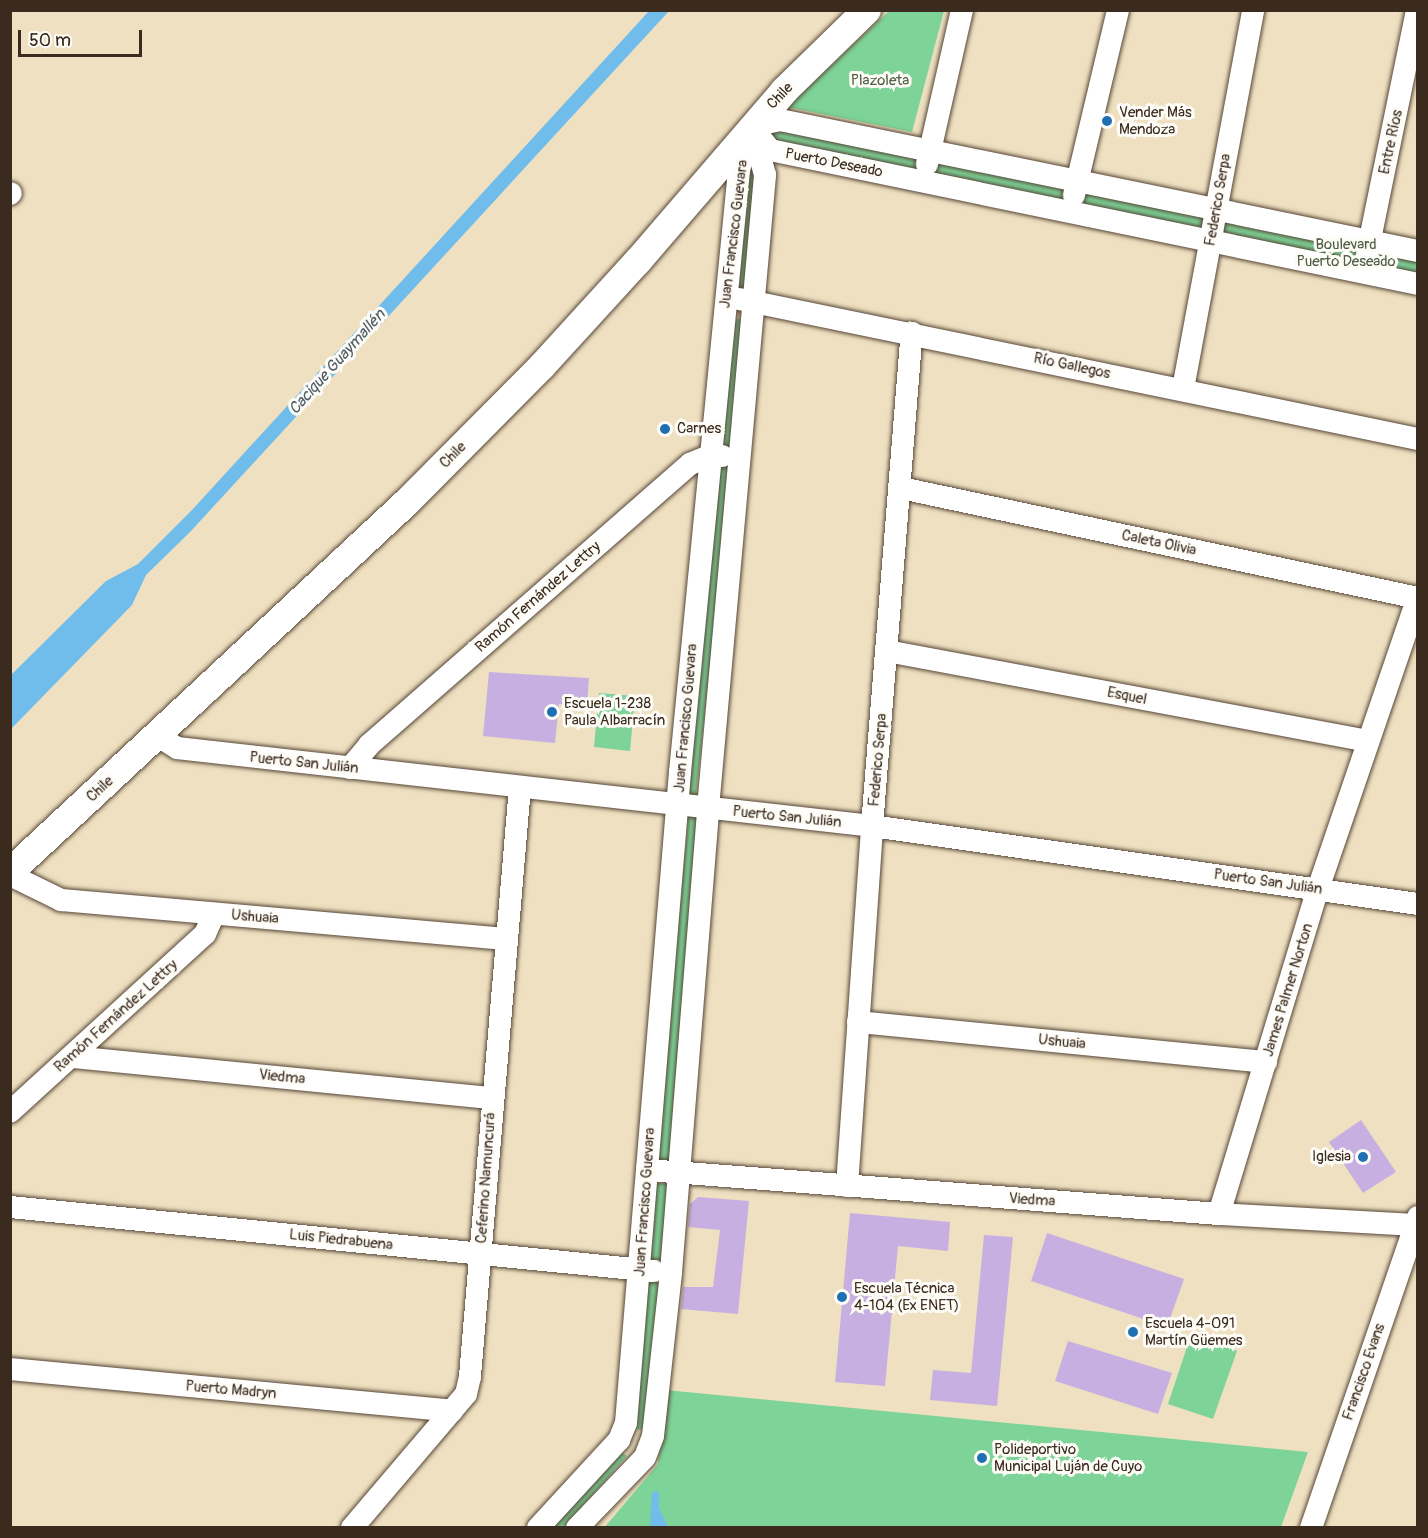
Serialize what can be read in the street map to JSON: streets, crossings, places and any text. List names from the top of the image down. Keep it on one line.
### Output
{"streets":{"main road":["Chile"],"street":["Entre Ríos","Puerto Deseado","Federico Serpa","Juan Francisco Guevara","Río Gallegos","Caleta Olivia","Ramón Fernández Lettry","Esquel","Puerto San Julián","Ushuaia","James Palmer Norton","Viedma","Ceferino Namuncurá","Luis Piedrabuena","Francisco Evans","Puerto Madryn"]},"crossings":[["Chile","Puerto Deseado"],["Chile","Juan Francisco Guevara"],["Chile","Puerto San Julián"],["Chile","Ushuaia"],["Entre Ríos","Puerto Deseado"],["Puerto Deseado","Federico Serpa"],["Puerto Deseado","Juan Francisco Guevara"],["Federico Serpa","Río Gallegos"],["Federico Serpa","Caleta Olivia"],["Federico Serpa","Esquel"],["Federico Serpa","Puerto San Julián"],["Federico Serpa","Ushuaia"],["Federico Serpa","Viedma"],["Juan Francisco Guevara","Río Gallegos"],["Juan Francisco Guevara","Ramón Fernández Lettry"],["Juan Francisco Guevara","Puerto San Julián"],["Juan Francisco Guevara","Viedma"],["Juan Francisco Guevara","Luis Piedrabuena"],["Caleta Olivia","James Palmer Norton"],["Ramón Fernández Lettry","Puerto San Julián"],["Ramón Fernández Lettry","Ushuaia"],["Ramón Fernández Lettry","Viedma"],["Esquel","James Palmer Norton"],["Puerto San Julián","James Palmer Norton"],["Puerto San Julián","Ceferino Namuncurá"],["Ushuaia","James Palmer Norton"],["Ushuaia","Ceferino Namuncurá"],["James Palmer Norton","Viedma"],["Viedma","Ceferino Namuncurá"],["Viedma","Francisco Evans"],["Ceferino Namuncurá","Luis Piedrabuena"],["Ceferino Namuncurá","Puerto Madryn"]],"water":["Cacique Guaymallén"],"parks":["Plazoleta","Boulevard Puerto Deseado"],"places":["Vender Más Mendoza","Carnes","Escuela 1-238 Paula Albarracín","Iglesia","Escuela Técnica 4-104 (Ex ENET)","Escuela 4-091 Martín Güemes","Polideportivo Municipal Luján de Cuyo"],"scale_bar":"50 m"}
